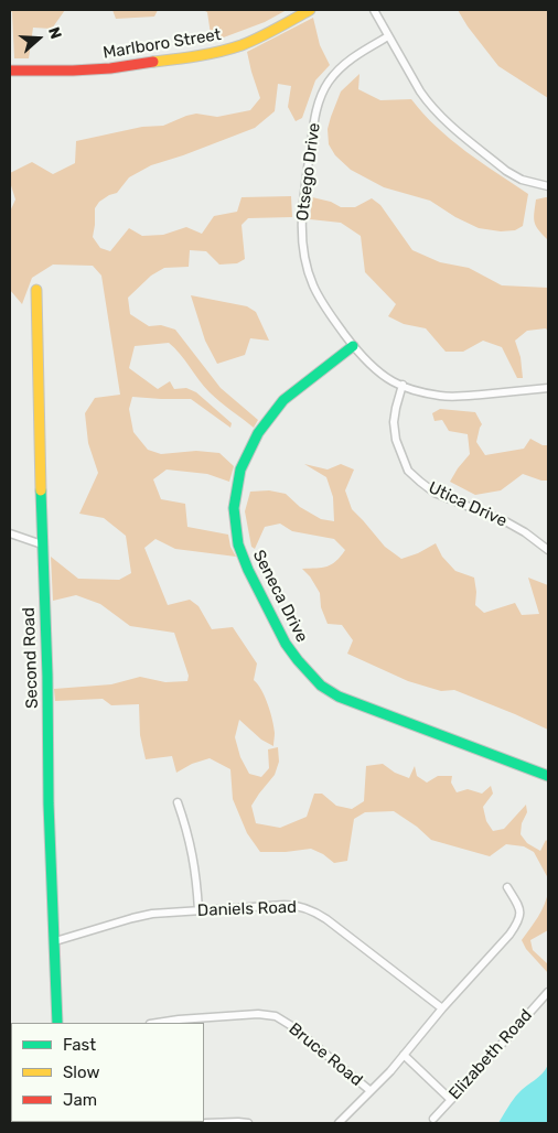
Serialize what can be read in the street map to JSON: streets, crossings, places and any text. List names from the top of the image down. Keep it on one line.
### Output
{"streets":{"street":["Marlboro Street","Otsego Drive","Utica Drive","Seneca Drive","Second Road","Daniels Road","Bruce Road","Elizabeth Road"]},"crossings":[["Otsego Drive","Utica Drive"],["Otsego Drive","Seneca Drive"],["Second Road","Daniels Road"]],"legend":["Fast","Slow","Jam"],"north":"right"}
